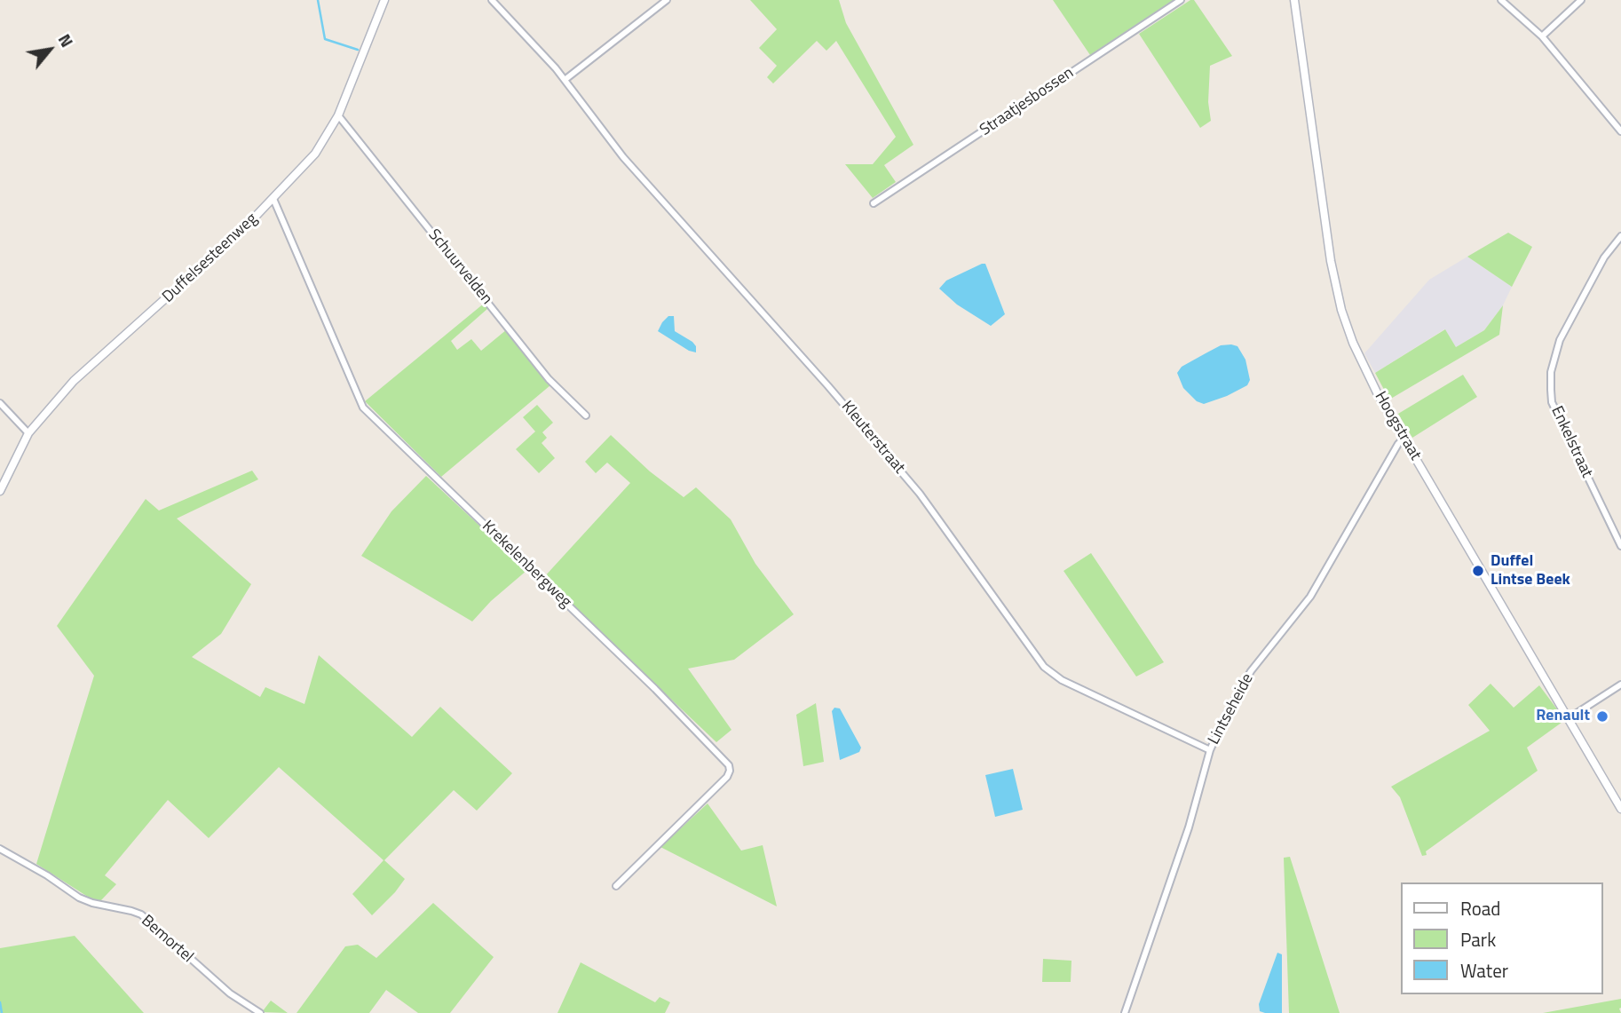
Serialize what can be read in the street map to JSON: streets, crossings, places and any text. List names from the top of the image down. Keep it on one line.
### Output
{"streets":{"street":["Straatjesbossen","Duffelsesteenweg","Schuurvelden","Hoogstraat","Kleuterstraat","Enkelstraat","Krekelenbergweg","Lintseheide","Bemortel"]},"crossings":[["Duffelsesteenweg","Schuurvelden"],["Duffelsesteenweg","Krekelenbergweg"],["Hoogstraat","Lintseheide"],["Kleuterstraat","Lintseheide"]],"places":["Duffel Lintse Beek","Renault"],"legend":["Road","Park","Water"],"north":"top right"}
